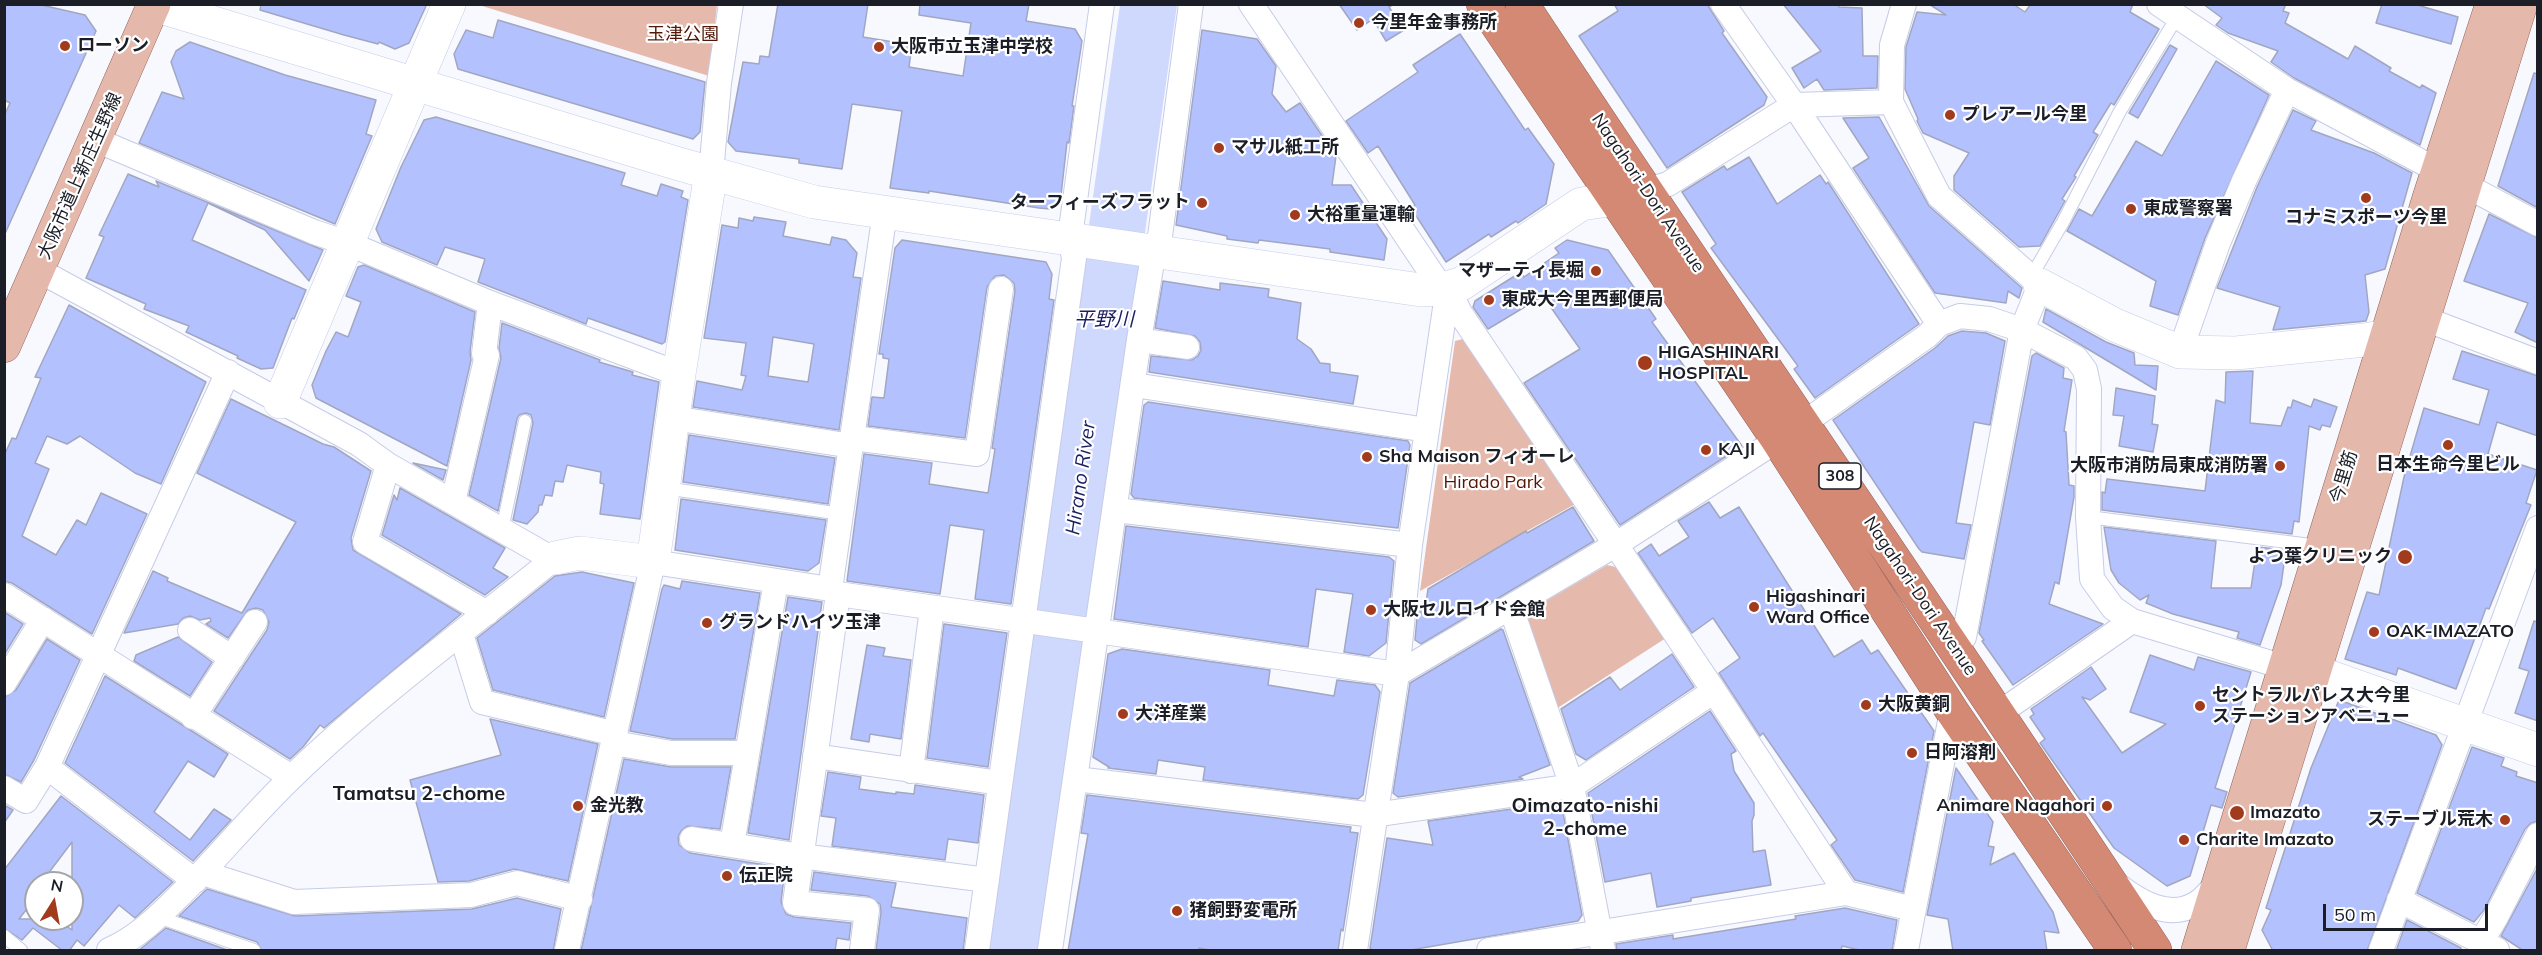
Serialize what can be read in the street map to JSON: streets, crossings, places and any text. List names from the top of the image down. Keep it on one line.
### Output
{"streets":{"highway":["Nagahori-Dori Avenue","308"],"main road":["大阪市道上新庄生野線","今里筋"]},"districts":["Tamatsu 2-chome","Oimazato-nishi 2-chome"],"water":["平野川","Hirano River"],"parks":["玉津公園","Hirado Park"],"places":["今里年金事務所","ローソン","大阪市立玉津中学校","プレアール今里","マサル紙工所","コナミスポーツ今里","ターフィーズフラット","東成警察署","大裕重量運輸","マザーティ長堀","東成大今里西郵便局","HIGASHINARI HOSPITAL","日本生命今里ビル","KAJI","Sha Maison フィオーレ","大阪市消防局東成消防署","よつ葉クリニック","Higashinari Ward Office","大阪セルロイド会館","グランドハイツ玉津","OAK-IMAZATO","大阪黄銅","セントラルパレス大今里 ステーションアベニュー","大洋産業","日阿溶剤","金光教","Animare Nagahori","Imazato","ステーブル荒木","Charite Imazato","伝正院","猪飼野変電所"],"scale_bar":"50 m","north":"top"}
